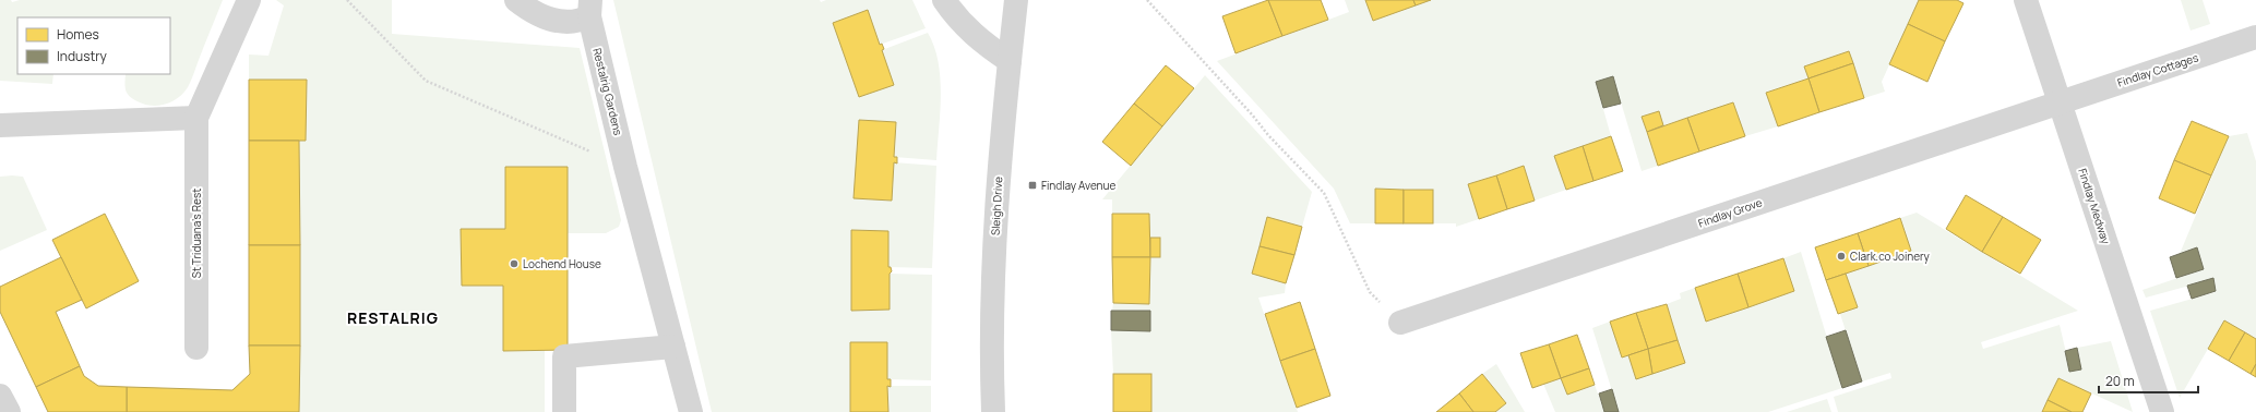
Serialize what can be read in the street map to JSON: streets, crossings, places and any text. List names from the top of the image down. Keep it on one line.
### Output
{"streets":{"street":["Findlay Cottages","Restalrig Gardens","Sleigh Drive","Findlay Medway","Findlay Grove","St Triduana's Rest"]},"crossings":[["Findlay Cottages","Findlay Medway"],["Findlay Cottages","Findlay Grove"],["Findlay Medway","Findlay Grove"]],"districts":["RESTALRIG"],"places":{"transit":["Findlay Avenue"],"other":["Clark.co Joinery","Lochend House"]},"legend":["Homes","Industry"],"scale_bar":"20 m"}
